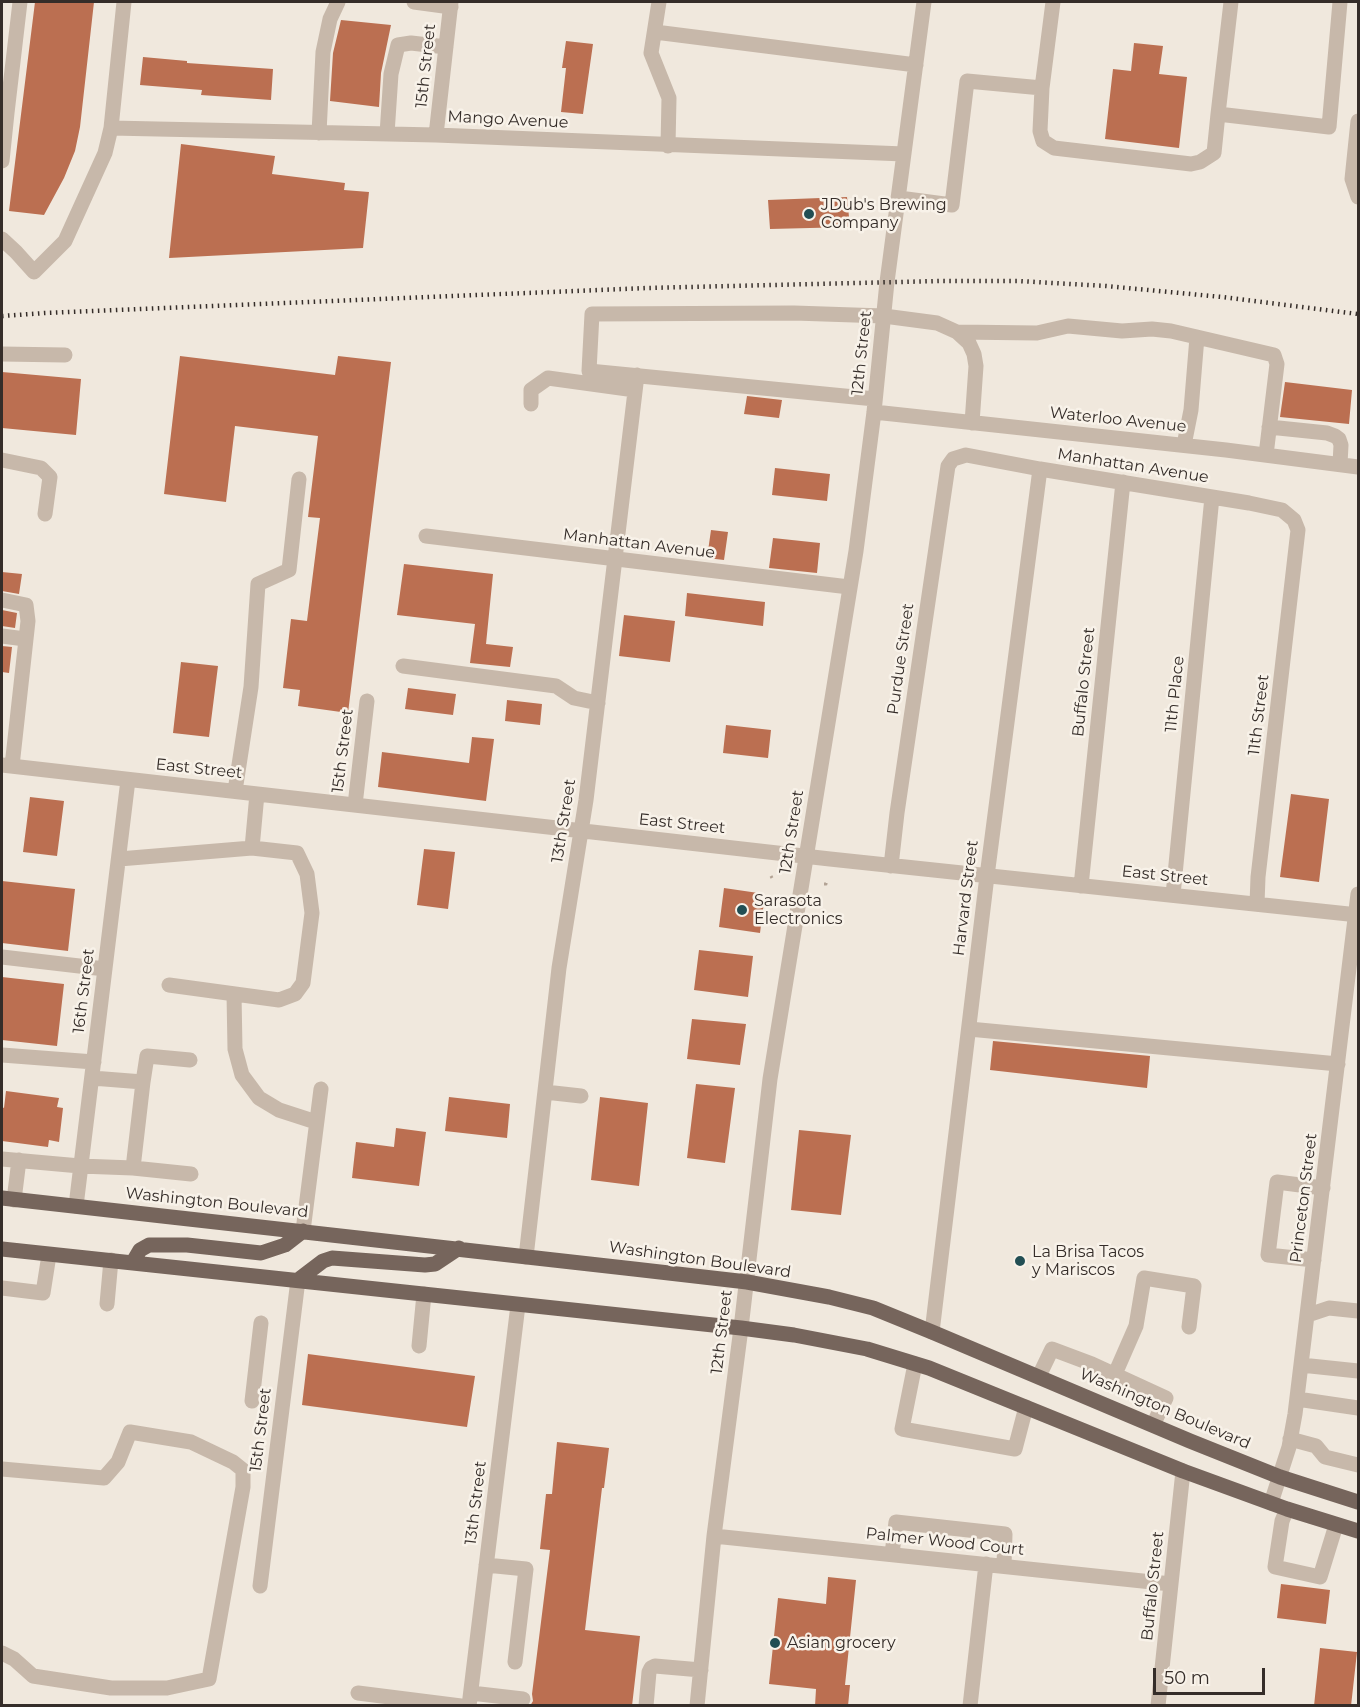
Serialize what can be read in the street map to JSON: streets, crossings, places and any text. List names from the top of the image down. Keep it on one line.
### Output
{"streets":{"main road":["Washington Boulevard"],"street":["15th Street","Mango Avenue","12th Street","Waterloo Avenue","Manhattan Avenue","Purdue Street","Buffalo Street","11th Place","11th Street","East Street","13th Street","Harvard Street","16th Street","Princeton Street","Palmer Wood Court"]},"crossings":[["15th Street","Mango Avenue"],["15th Street","East Street"],["Mango Avenue","12th Street"],["12th Street","Waterloo Avenue"],["12th Street","Manhattan Avenue"],["12th Street","East Street"],["12th Street","Washington Boulevard"],["12th Street","Palmer Wood Court"],["Waterloo Avenue","13th Street"],["Manhattan Avenue","Purdue Street"],["Manhattan Avenue","Buffalo Street"],["Manhattan Avenue","11th Place"],["Manhattan Avenue","11th Street"],["Manhattan Avenue","13th Street"],["Manhattan Avenue","Harvard Street"],["Purdue Street","East Street"],["Buffalo Street","East Street"],["Buffalo Street","Palmer Wood Court"],["11th Place","East Street"],["11th Street","East Street"],["East Street","13th Street"],["East Street","Harvard Street"],["East Street","16th Street"],["East Street","Princeton Street"],["13th Street","Washington Boulevard"],["Harvard Street","Washington Boulevard"],["16th Street","Washington Boulevard"],["Princeton Street","Washington Boulevard"]],"places":["JDub's Brewing Company","Sarasota Electronics","La Brisa Tacos y Mariscos","Asian grocery"],"scale_bar":"50 m"}
